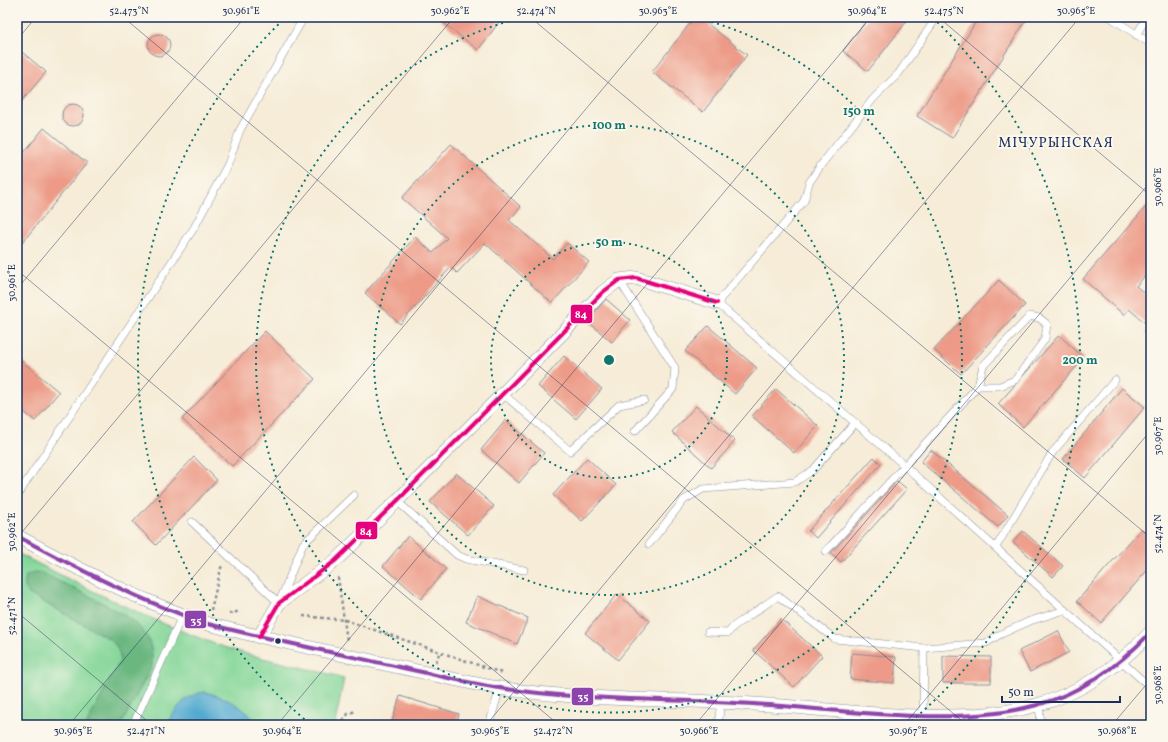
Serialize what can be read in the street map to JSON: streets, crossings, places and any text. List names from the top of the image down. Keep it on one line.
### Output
{"districts":["МІЧУРЫНСКАЯ"],"lines":["transit line 84","transit line 35"],"scale_bar":"50 m","coordinates":["52.473°N","30.961°E","30.962°E","52.474°N","30.963°E","30.964°E","52.475°N","30.965°E","30.966°E","30.967°E","52.471°N","30.968°E","52.472°N"],"rings":["150 m","100 m","50 m","200 m"]}
